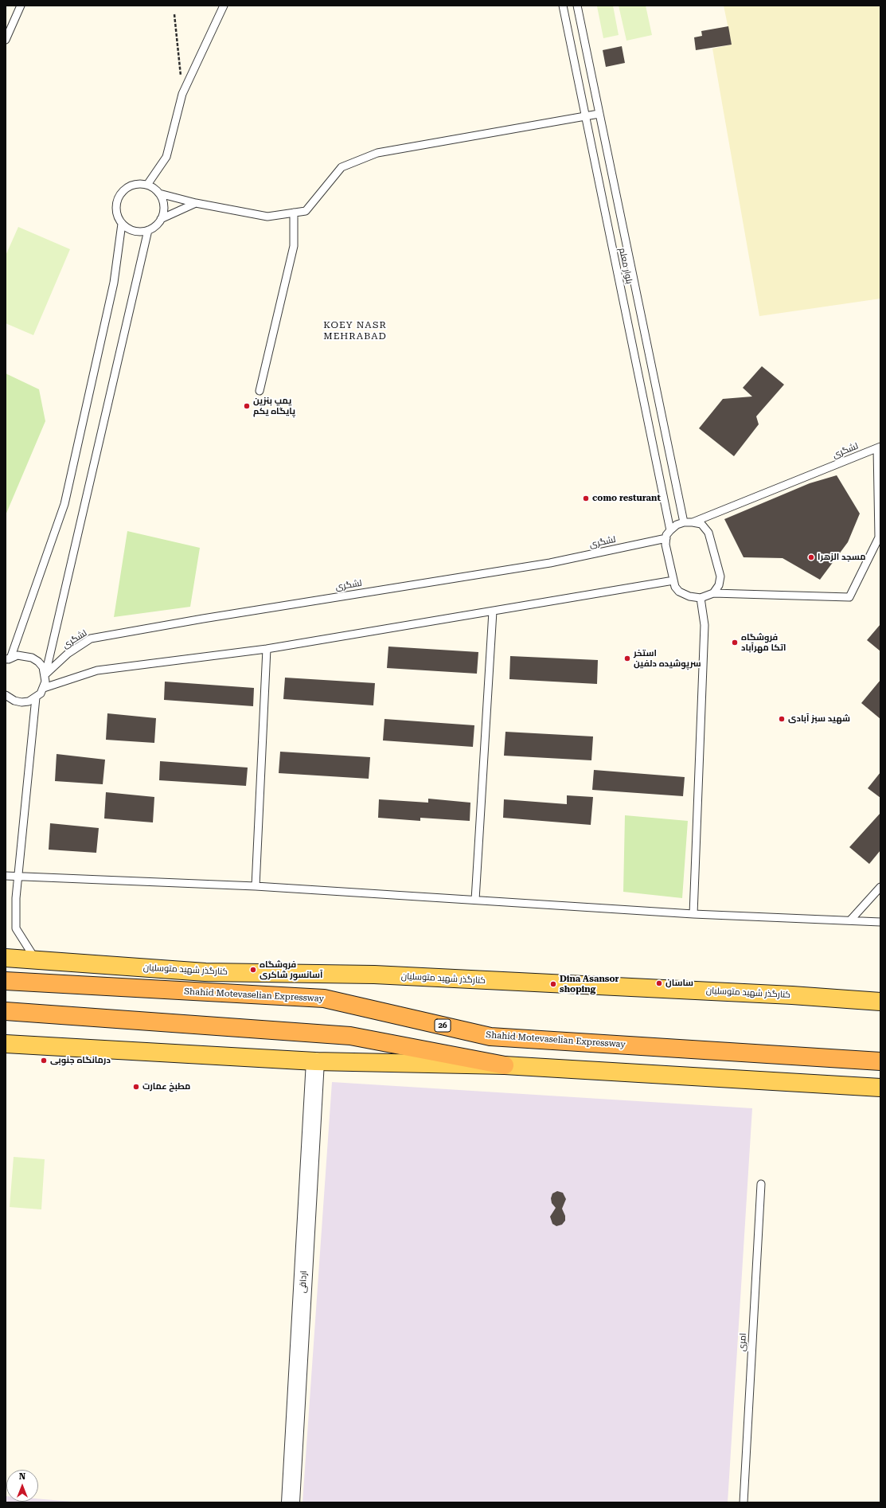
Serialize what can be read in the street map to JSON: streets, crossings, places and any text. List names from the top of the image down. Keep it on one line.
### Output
{"streets":{"highway":["Shahid Motevaselian Expressway","26"],"main road":["کنارگذر شهید متوسلیان"],"street":["ارداقی"],"lane":["بلوار معلم","لشگری","امری"]},"crossings":[["بلوار معلم","لشگری"]],"districts":["KOEY NASR MEHRABAD"],"places":["پمپ بنزين پايگاه يكم","como resturant","مسجد الزهرا","فروشگاه اتکا مهرآباد","استخر سرپوشیده دلفین","شهید سبز آبادی","فروشگاه آسانسور شاکری","ساسان","Dina Asansor shoping","درمانگاه جنوبی","مطبخ عمارت"],"north":"top"}
